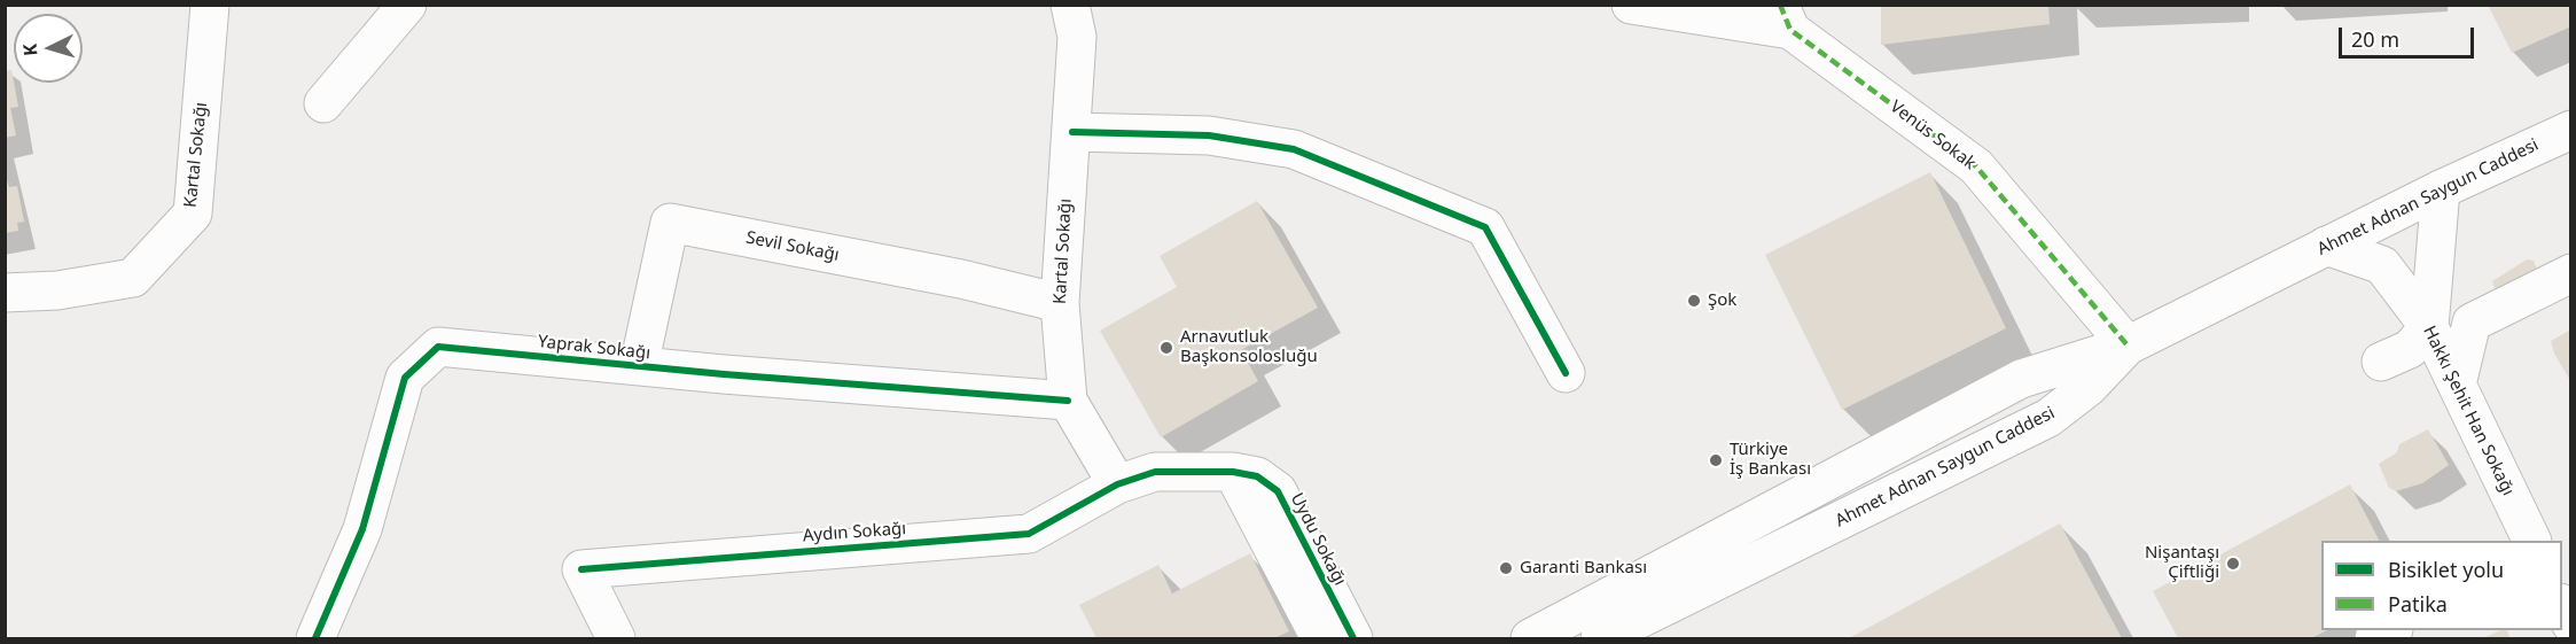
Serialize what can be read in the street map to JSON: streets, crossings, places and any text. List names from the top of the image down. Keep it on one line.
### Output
{"streets":{"street":["Venüs Sokak","Kartal Sokağı","Ahmet Adnan Saygun Caddesi","Sevil Sokağı","Yaprak Sokağı","Hakkı Şehit Han Sokağı","Aydın Sokağı","Uydu Sokağı"]},"crossings":[["Venüs Sokak","Ahmet Adnan Saygun Caddesi"],["Kartal Sokağı","Sevil Sokağı"],["Kartal Sokağı","Yaprak Sokağı"],["Kartal Sokağı","Aydın Sokağı"],["Kartal Sokağı","Uydu Sokağı"],["Ahmet Adnan Saygun Caddesi","Hakkı Şehit Han Sokağı"],["Sevil Sokağı","Yaprak Sokağı"],["Aydın Sokağı","Uydu Sokağı"]],"places":["Şok","Arnavutluk Başkonsolosluğu","Türkiye İş Bankası","Nişantaşı Çiftliği","Garanti Bankası"],"legend":["Bisiklet yolu","Patika"],"scale_bar":"20 m","north":"left"}
